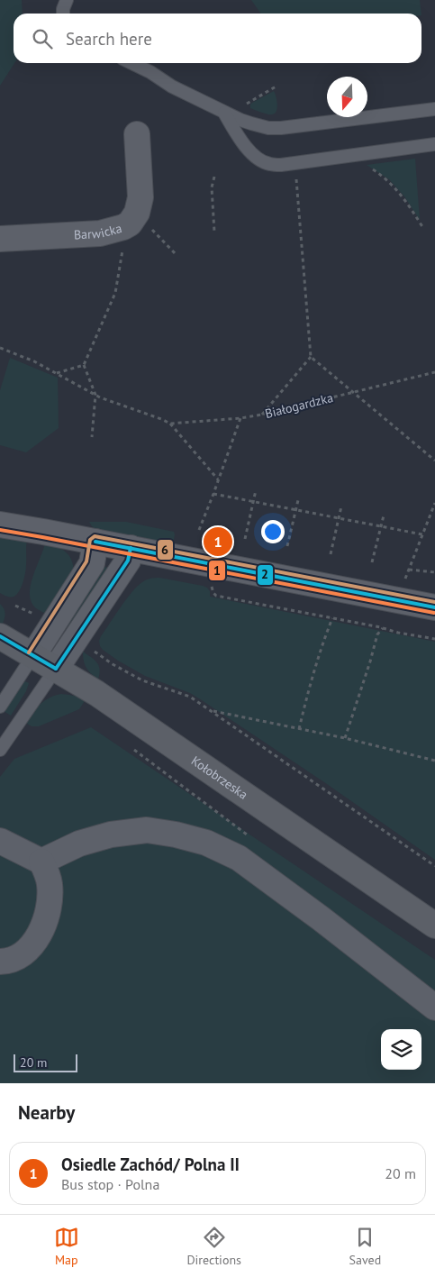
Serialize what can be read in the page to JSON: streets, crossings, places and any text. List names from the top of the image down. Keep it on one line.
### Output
{"streets":{"main road":["Kołobrzeska"],"street":["Barwicka"],"path":["Białogardzka"]},"lines":["transit line 1","transit line 6","transit line 2"],"scale_bar":"20 m","north":"bottom","page":{"search":"Search here","pins":"1","scale":"20 m","heading":"Nearby","list":[{"mark":"1","name":"Osiedle Zachód/ Polna II","note":"Bus stop · Polna","value":"20 m"}],"nav":["Map","Directions","Saved"]}}
